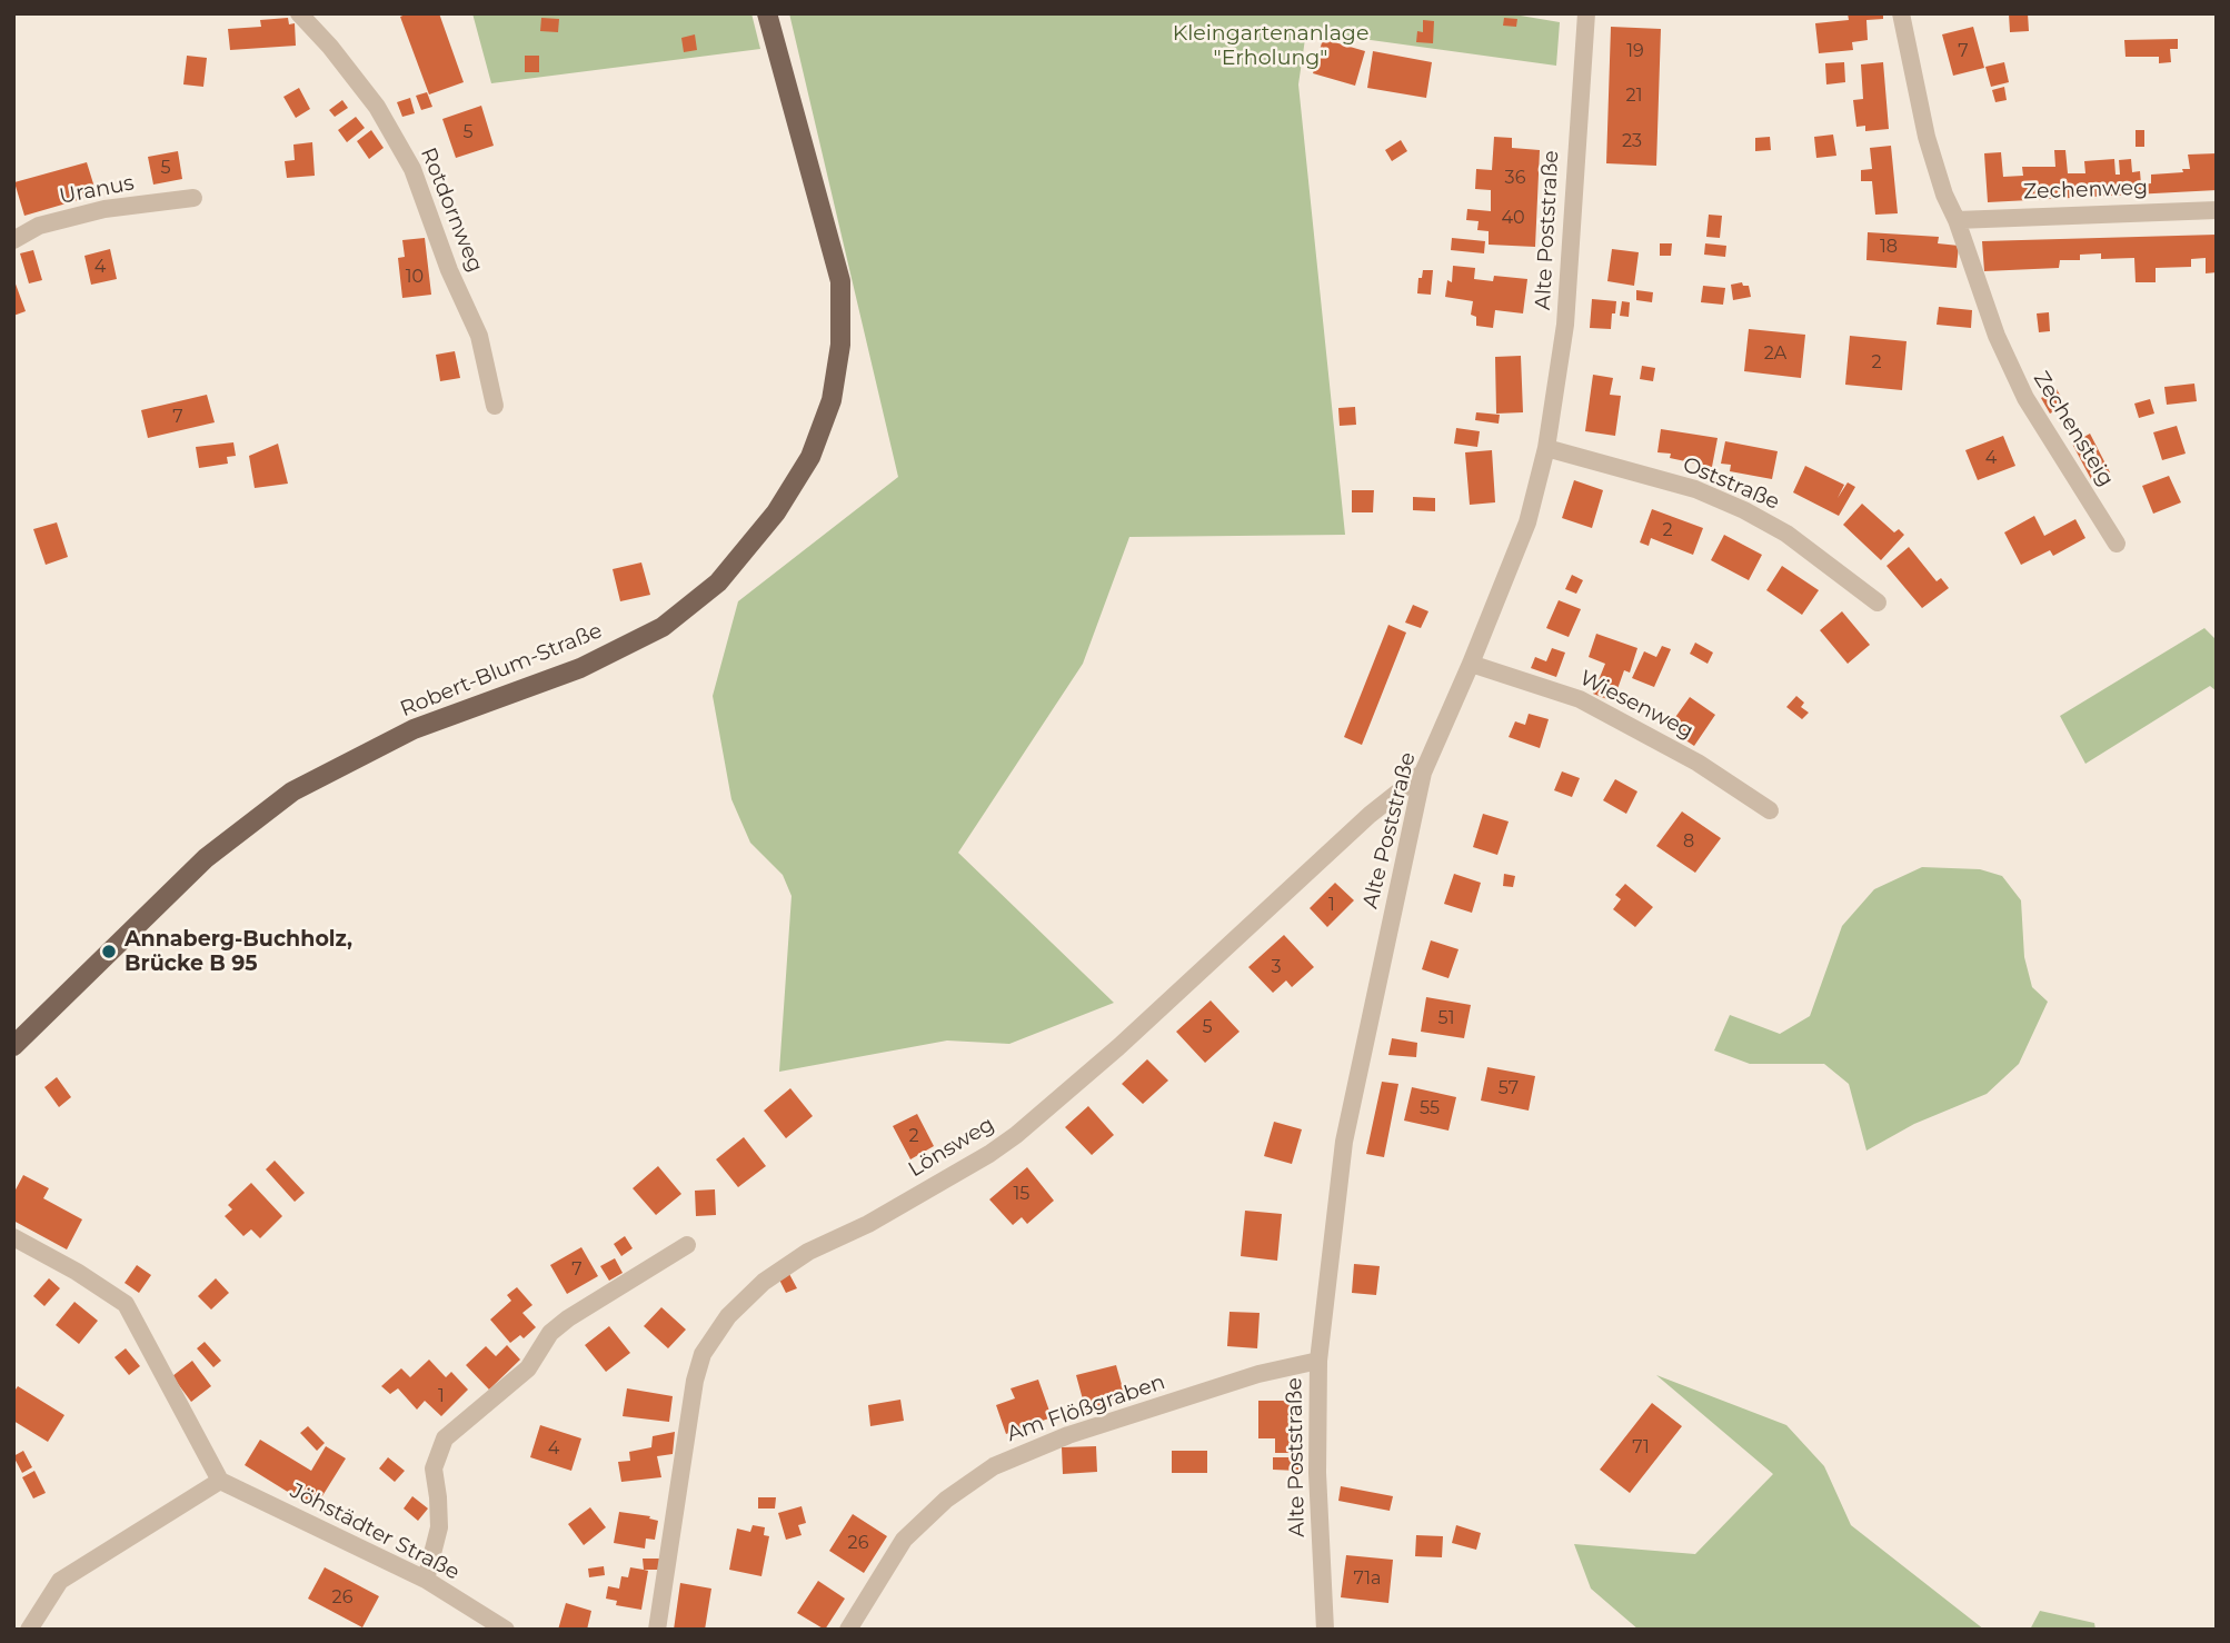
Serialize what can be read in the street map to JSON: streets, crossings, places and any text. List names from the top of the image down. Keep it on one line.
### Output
{"streets":{"main road":["Robert-Blum-Straße"],"street":["Uranus","Zechenweg","Rotdornweg","Alte Poststraße","Zechensteig","Oststraße","Wiesenweg","Lönsweg","Am Flößgraben","Jöhstädter Straße"]},"crossings":[["Zechenweg","Zechensteig"],["Alte Poststraße","Oststraße"],["Alte Poststraße","Wiesenweg"],["Alte Poststraße","Lönsweg"],["Alte Poststraße","Am Flößgraben"]],"parks":["Kleingartenanlage \"Erholung\""],"places":["Annaberg-Buchholz, Brücke B 95"],"house_numbers":["19","7","21","5","23","5","36","40","18","4","10","2A","2","7","4","2","8","1","3","51","5","57","55","2","15","7","1","71","4","26","71a","26"]}
